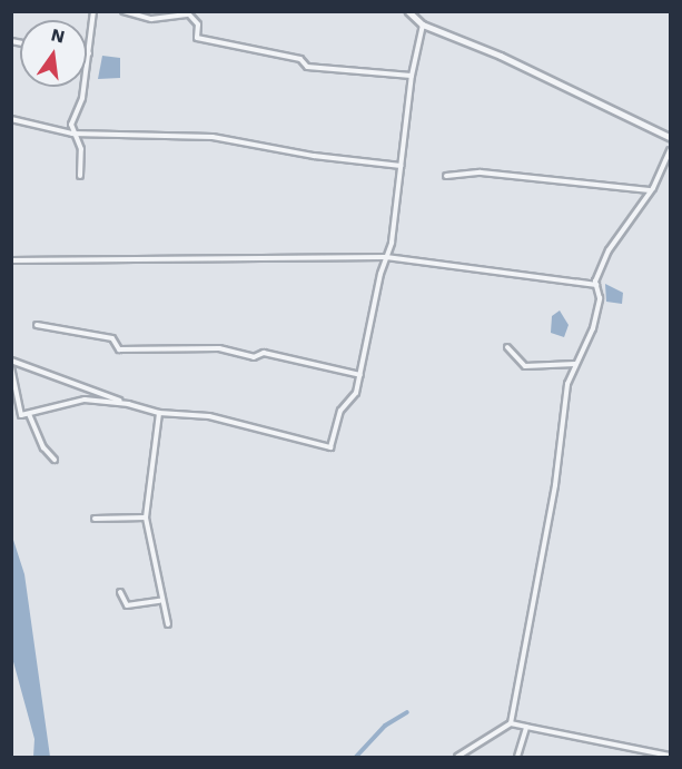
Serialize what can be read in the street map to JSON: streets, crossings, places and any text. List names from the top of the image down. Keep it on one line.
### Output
{"north":"top"}
